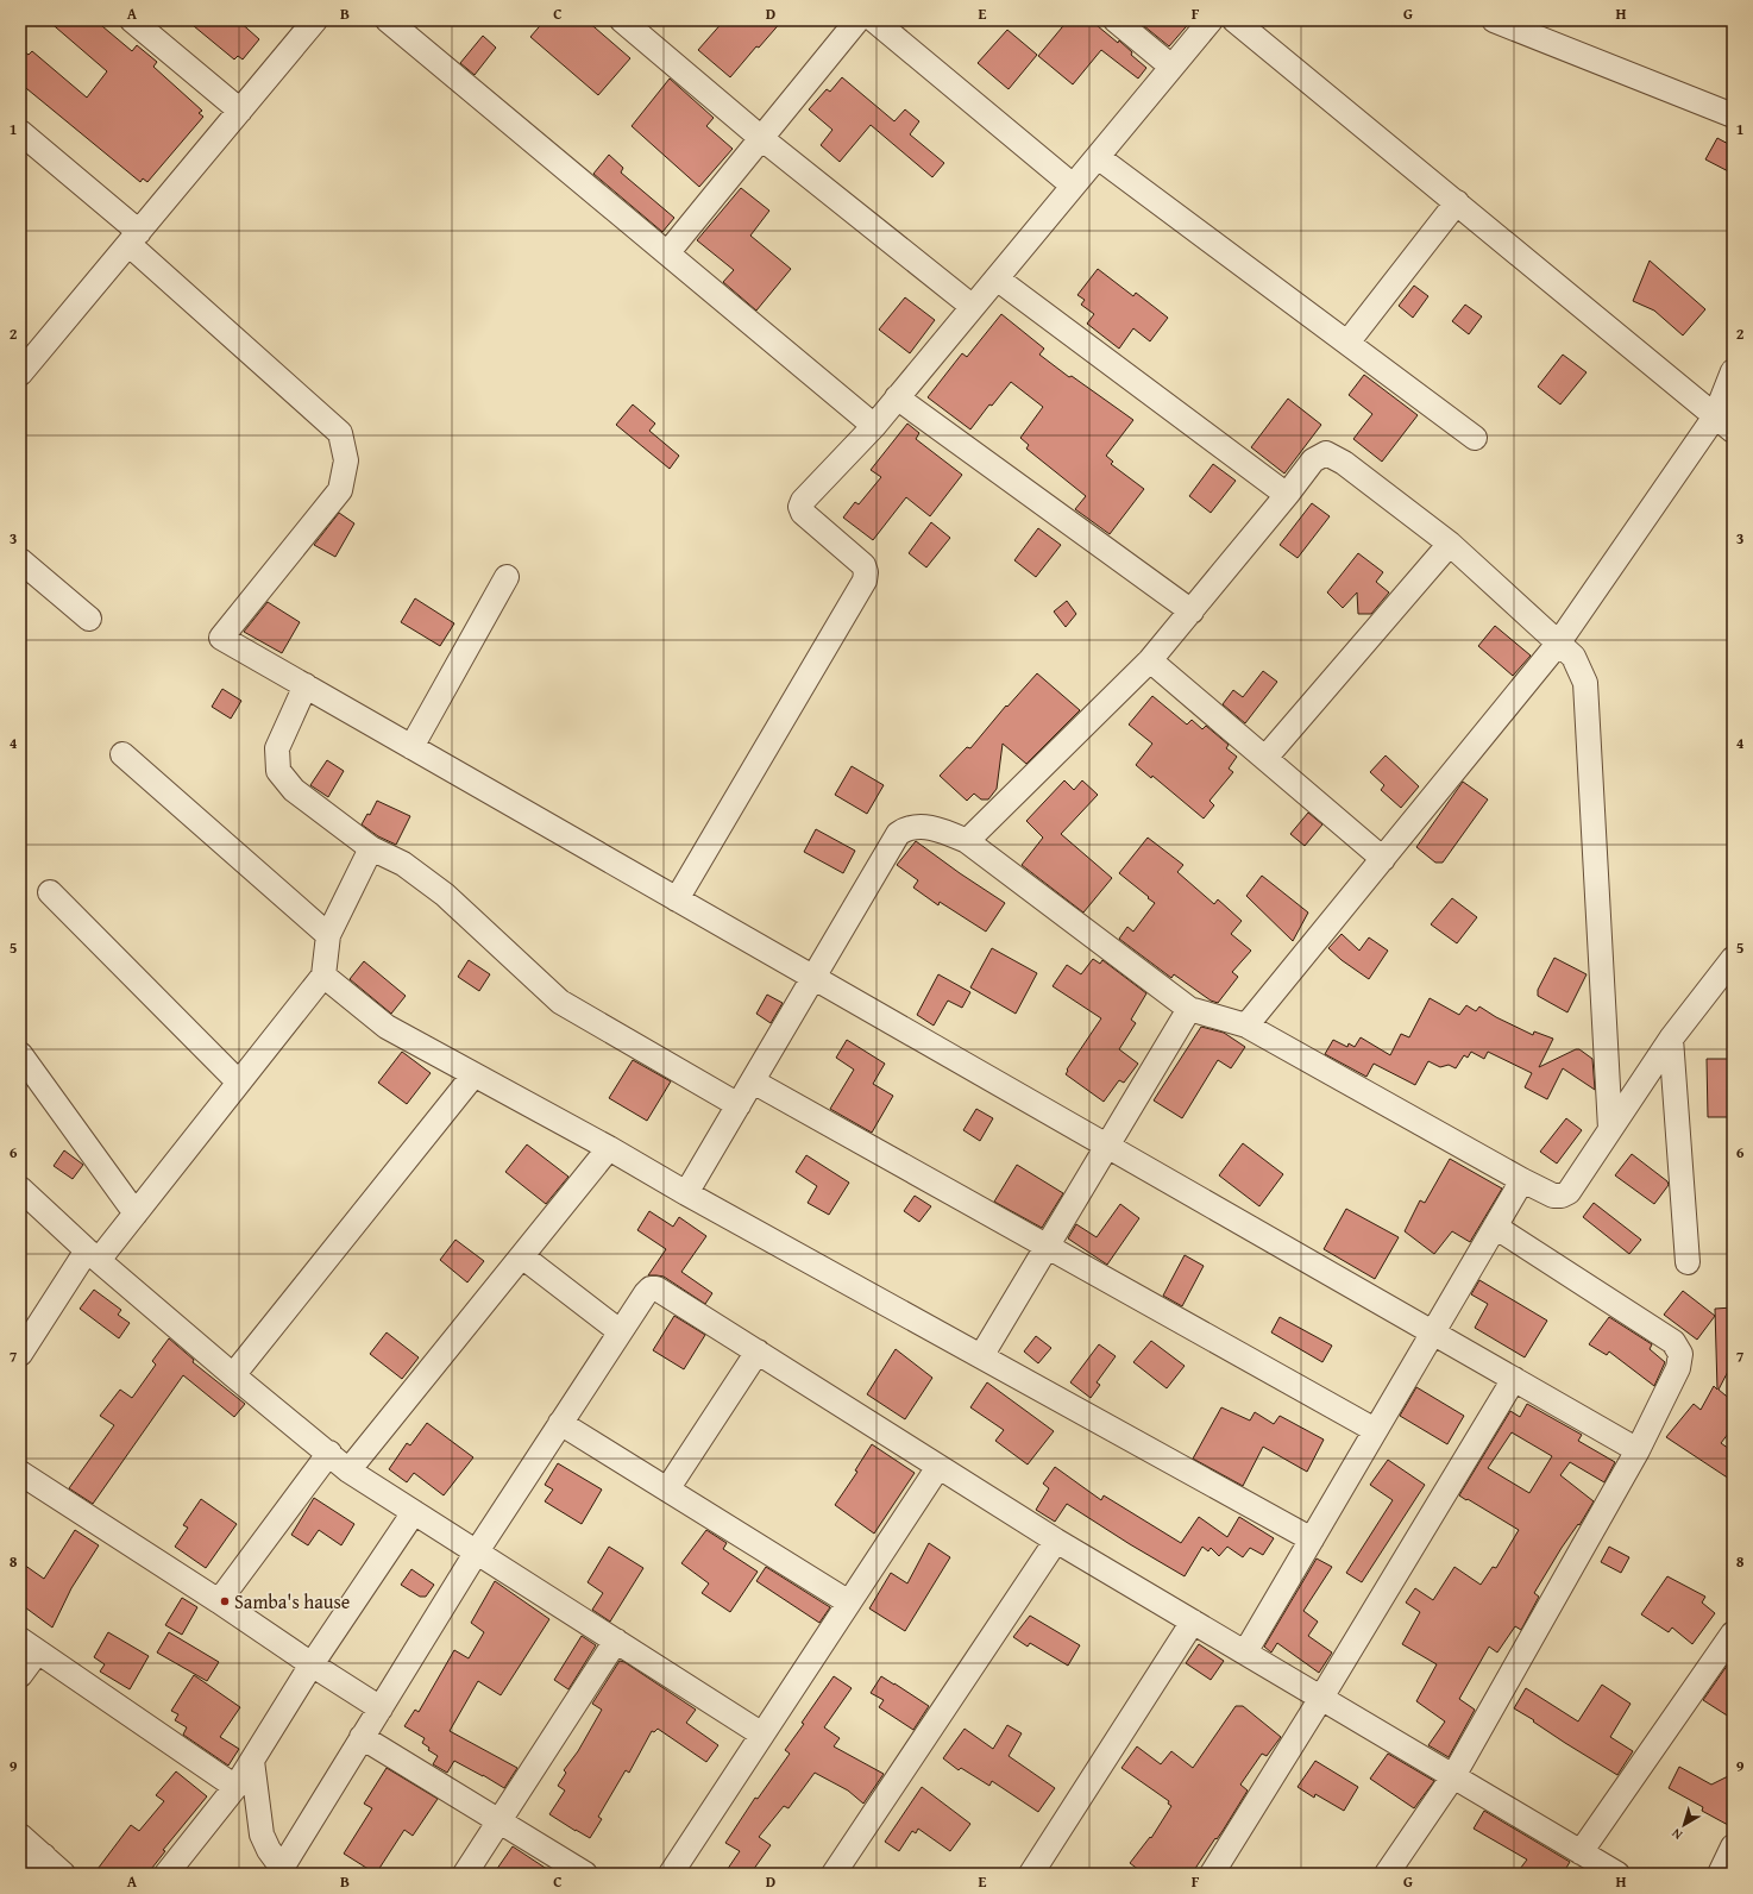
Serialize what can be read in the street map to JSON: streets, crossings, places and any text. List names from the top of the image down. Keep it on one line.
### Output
{"places":["Samba's hause"],"north":"bottom left","grid":{"columns":["A","B","C","D","E","F","G","H"],"rows":["1","2","3","4","5","6","7","8","9"]}}
